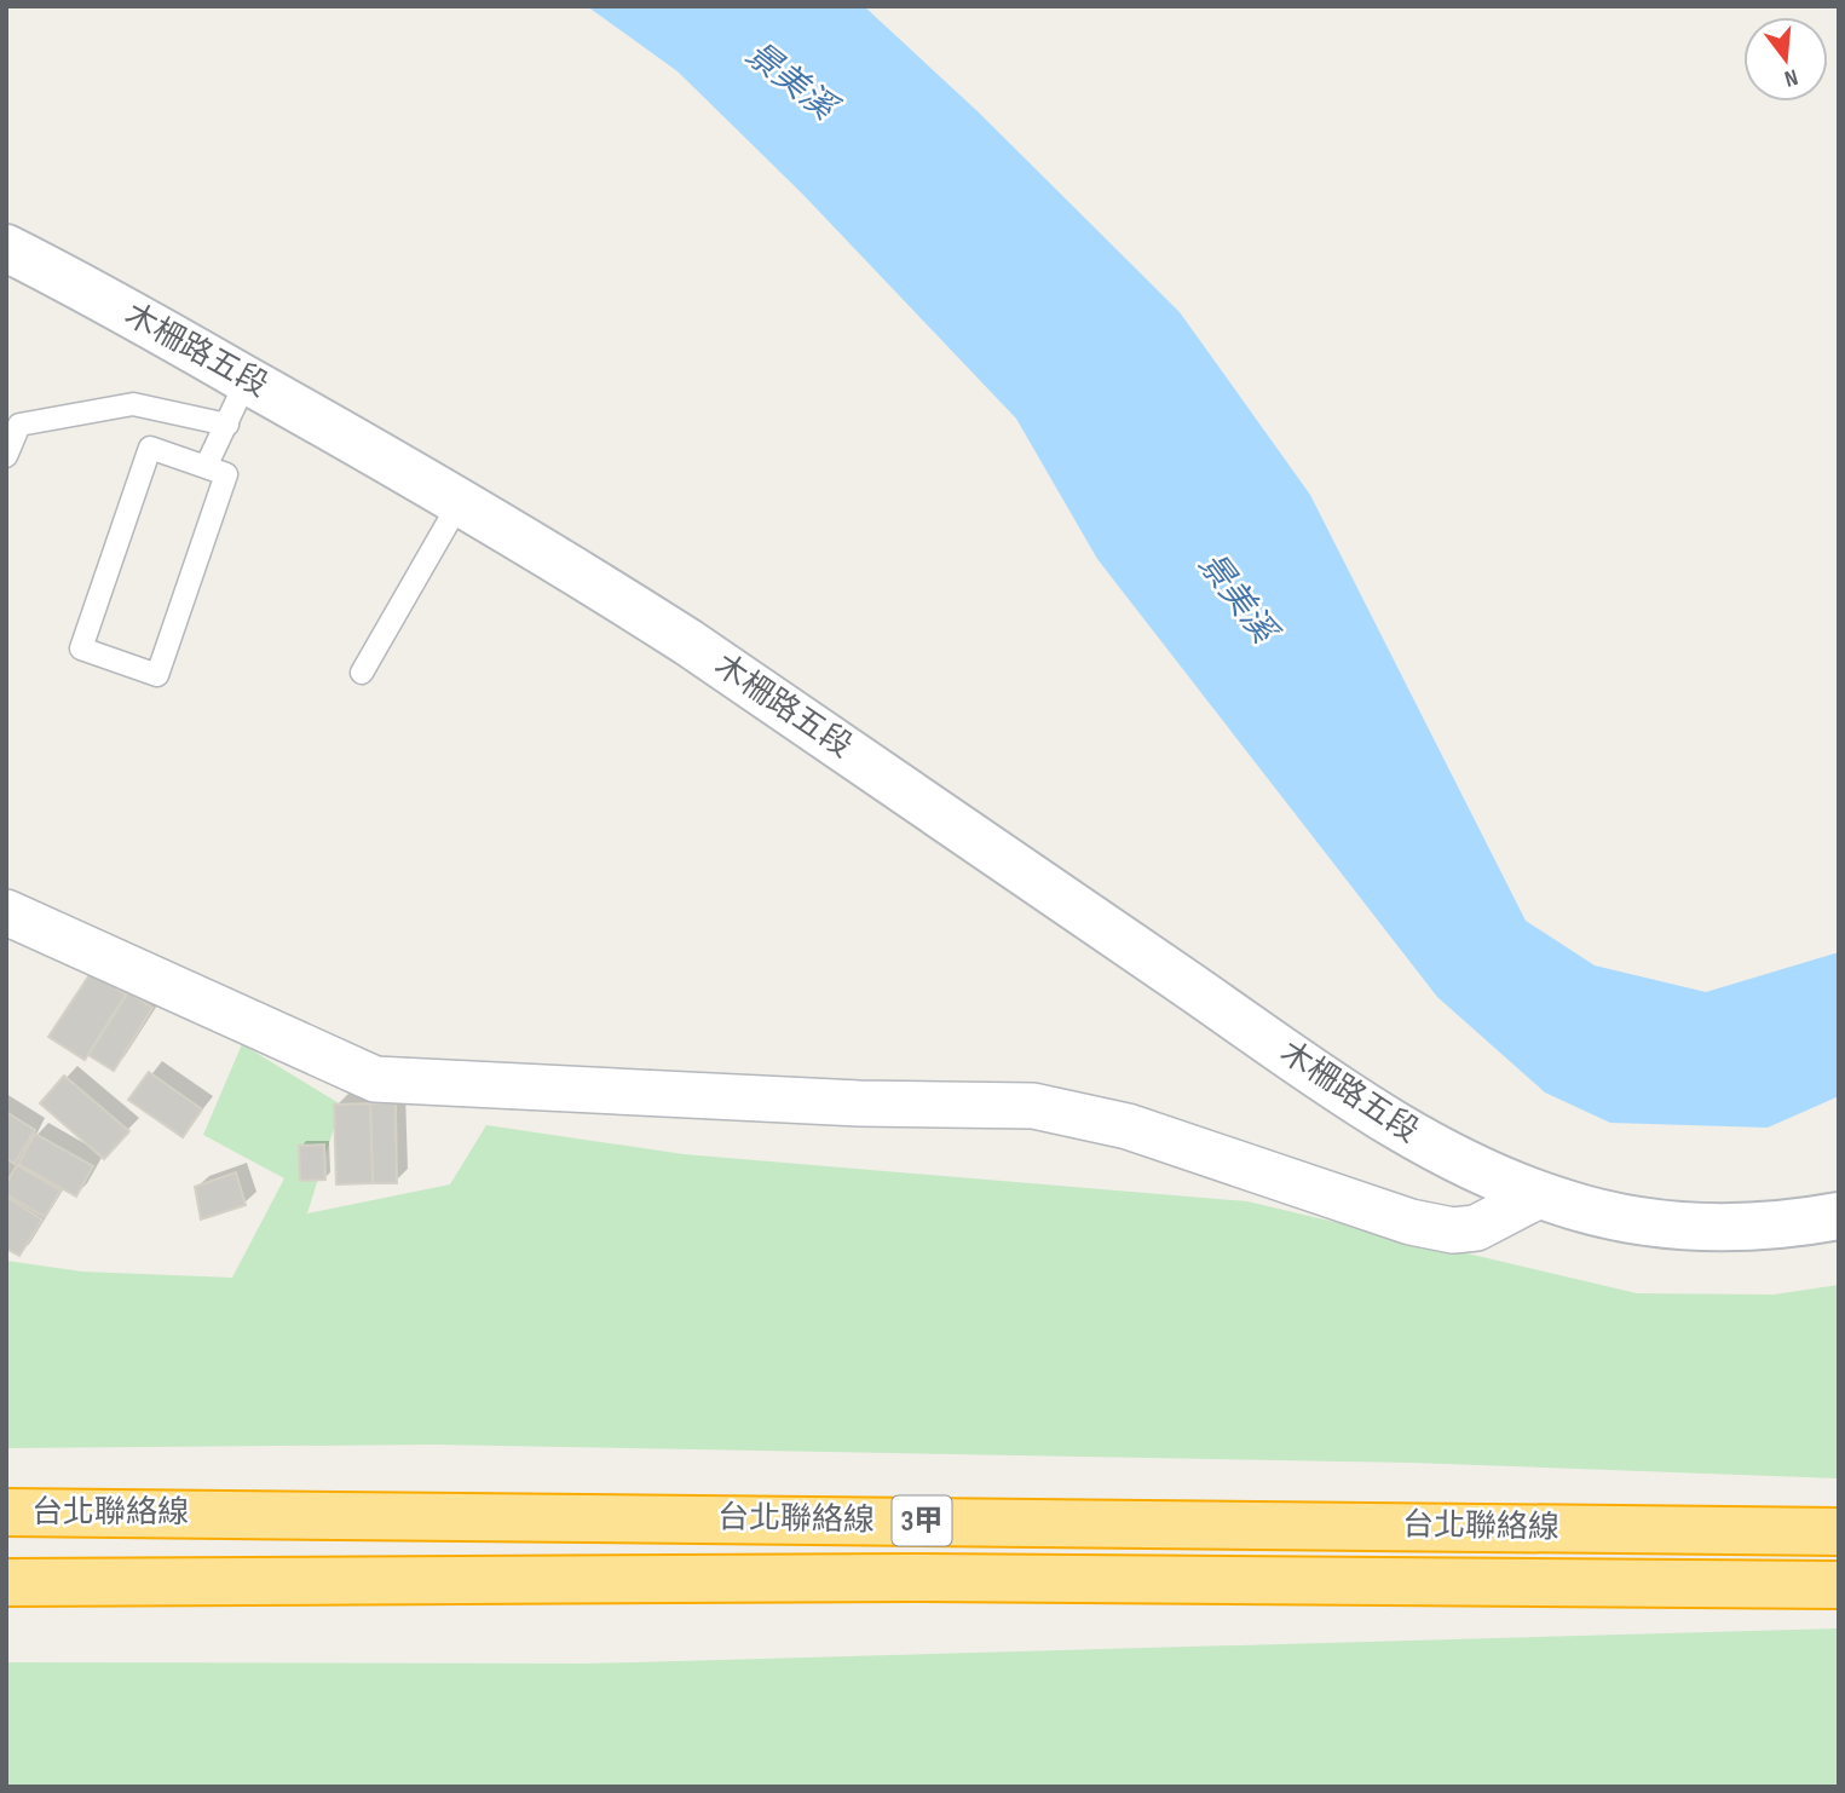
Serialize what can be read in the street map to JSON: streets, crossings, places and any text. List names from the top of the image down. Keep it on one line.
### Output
{"streets":{"highway":["台北聯絡線","3甲"],"main road":["木柵路五段"]},"water":["景美溪"],"north":"bottom"}
